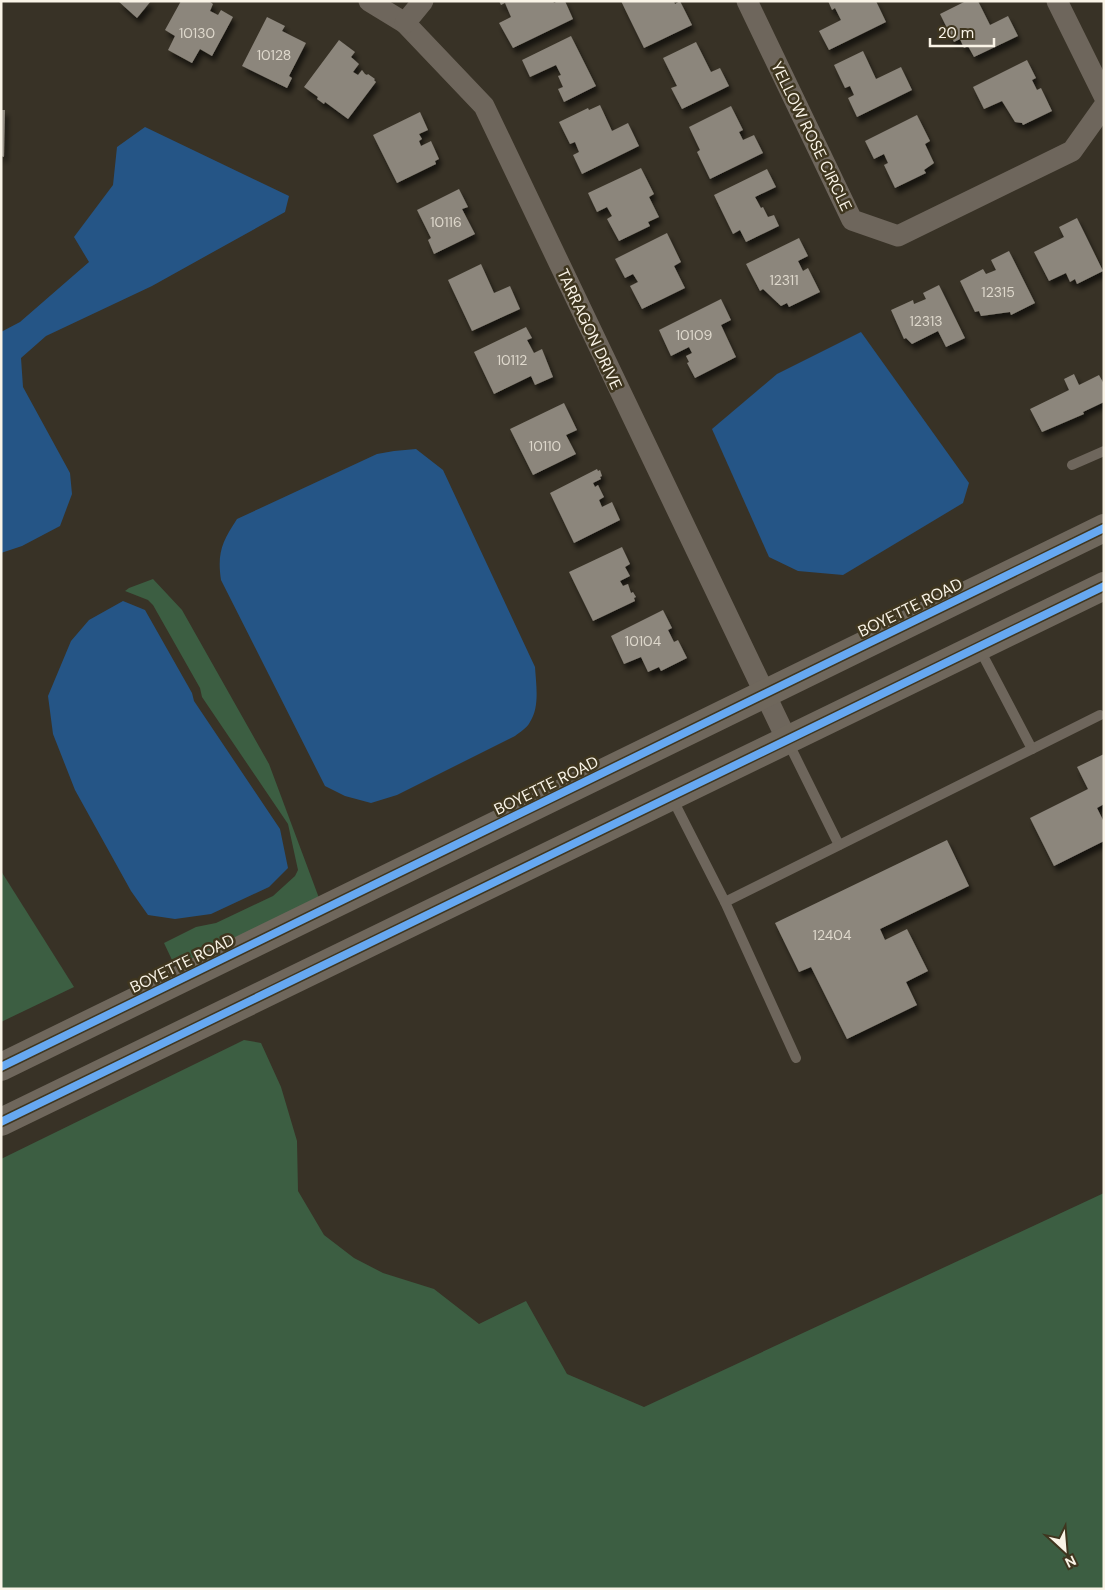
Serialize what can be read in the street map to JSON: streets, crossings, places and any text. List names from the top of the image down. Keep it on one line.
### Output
{"streets":{"main road":["BOYETTE ROAD"],"street":["YELLOW ROSE CIRCLE","TARRAGON DRIVE"]},"crossings":[["TARRAGON DRIVE","BOYETTE ROAD"]],"house_numbers":["10130","10128","10116","12311","12315","12313","10109","10112","10110","10104","12404"],"scale_bar":"20 m","north":"bottom right"}
